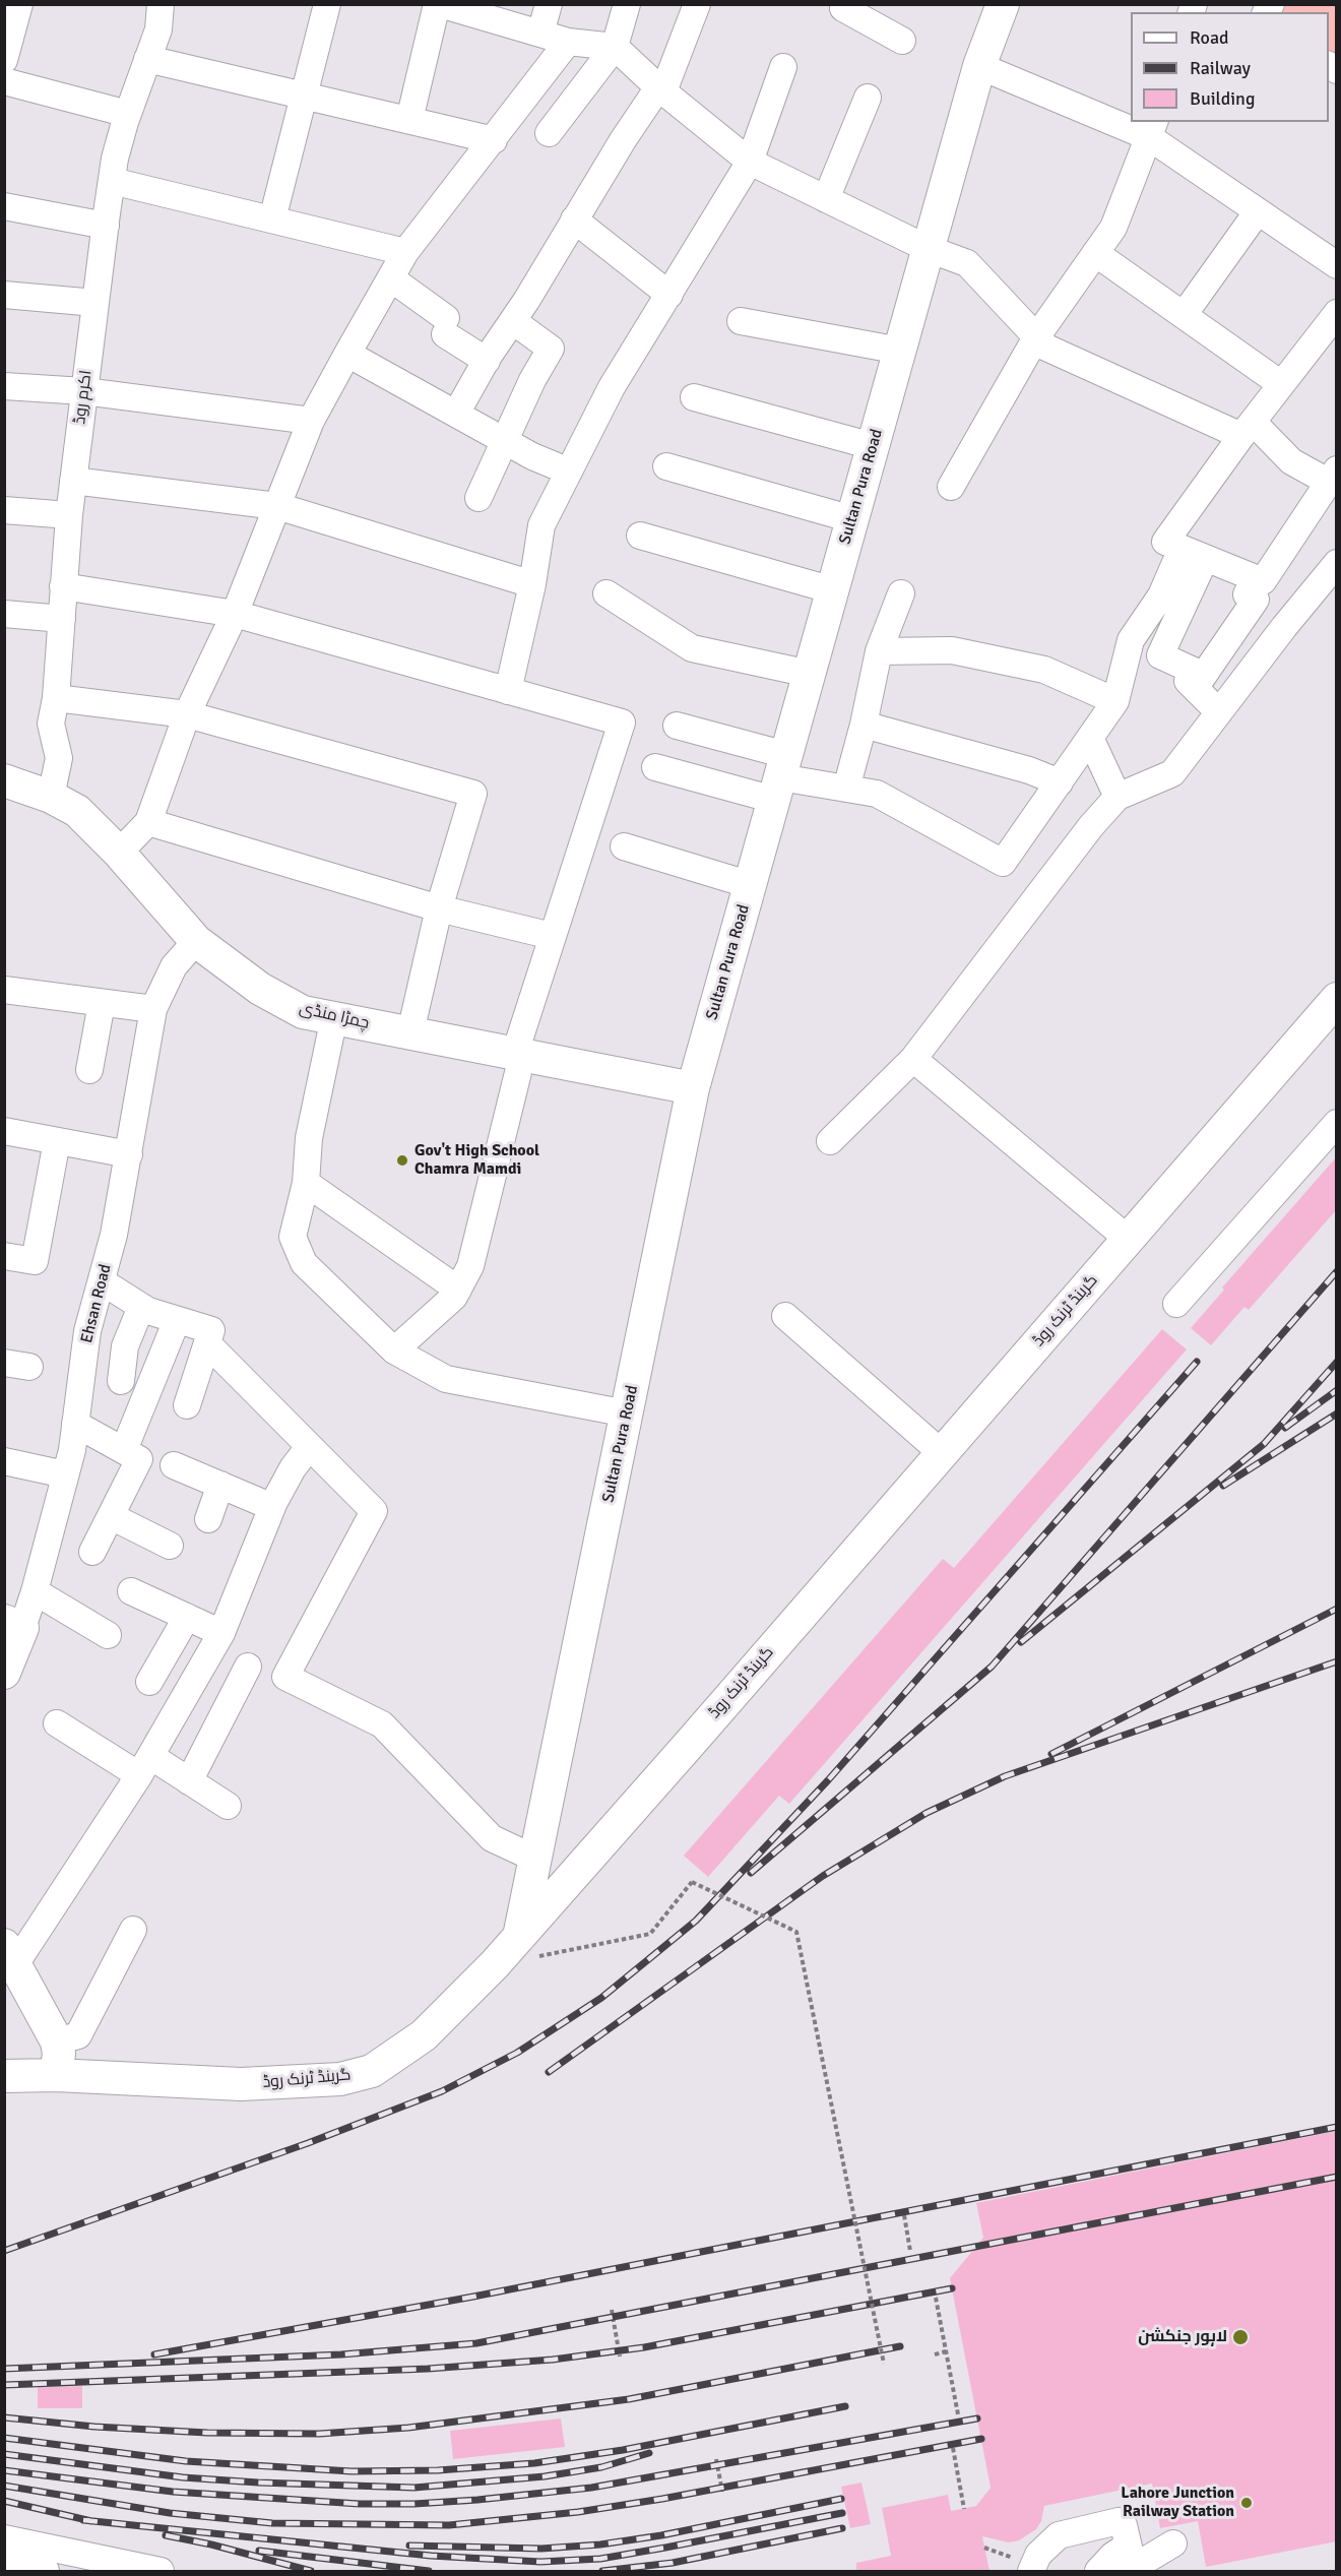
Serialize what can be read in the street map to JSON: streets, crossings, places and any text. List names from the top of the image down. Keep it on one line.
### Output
{"streets":{"main road":["Sultan Pura Road","چمڑا منڈی","Ehsan Road","گرینڈ ٹرنک روڈ"],"street":["اکرم روڈ"]},"crossings":[["اکرم روڈ","چمڑا منڈی"],["Sultan Pura Road","چمڑا منڈی"],["Sultan Pura Road","گرینڈ ٹرنک روڈ"],["چمڑا منڈی","Ehsan Road"]],"places":["Gov't High School Chamra Mamdi","لاہور جنکشن","Lahore Junction Railway Station"],"legend":["Road","Railway","Building"]}
